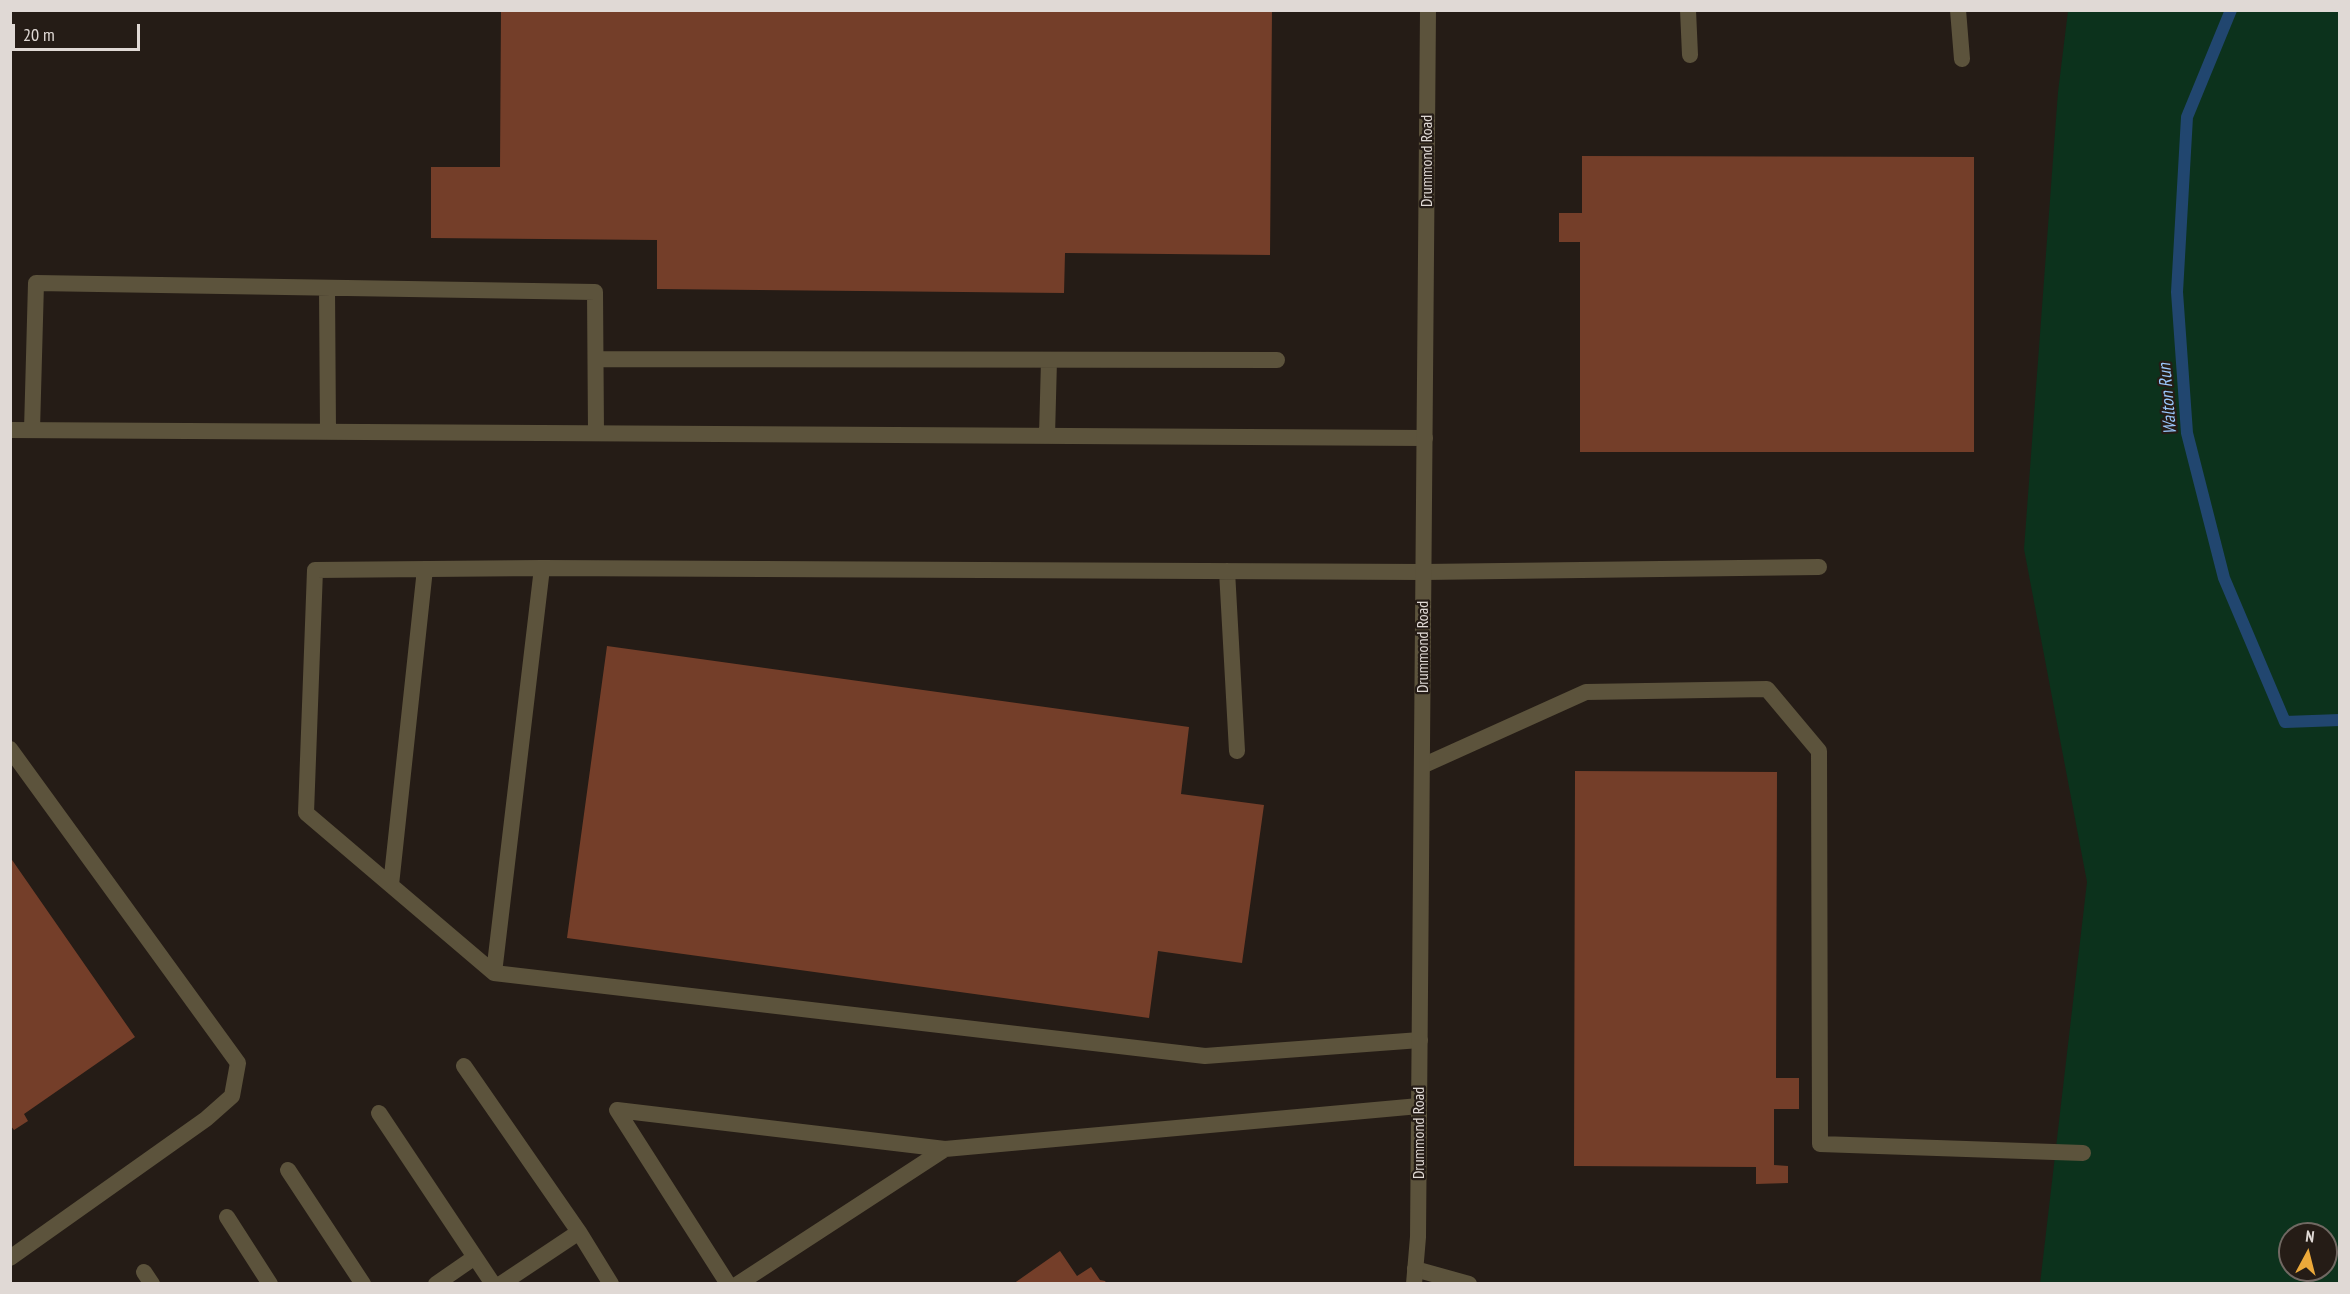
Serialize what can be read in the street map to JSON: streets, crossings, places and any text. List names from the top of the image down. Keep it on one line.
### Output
{"streets":{"street":["Drummond Road"]},"water":["Walton Run"],"scale_bar":"20 m","north":"top"}
